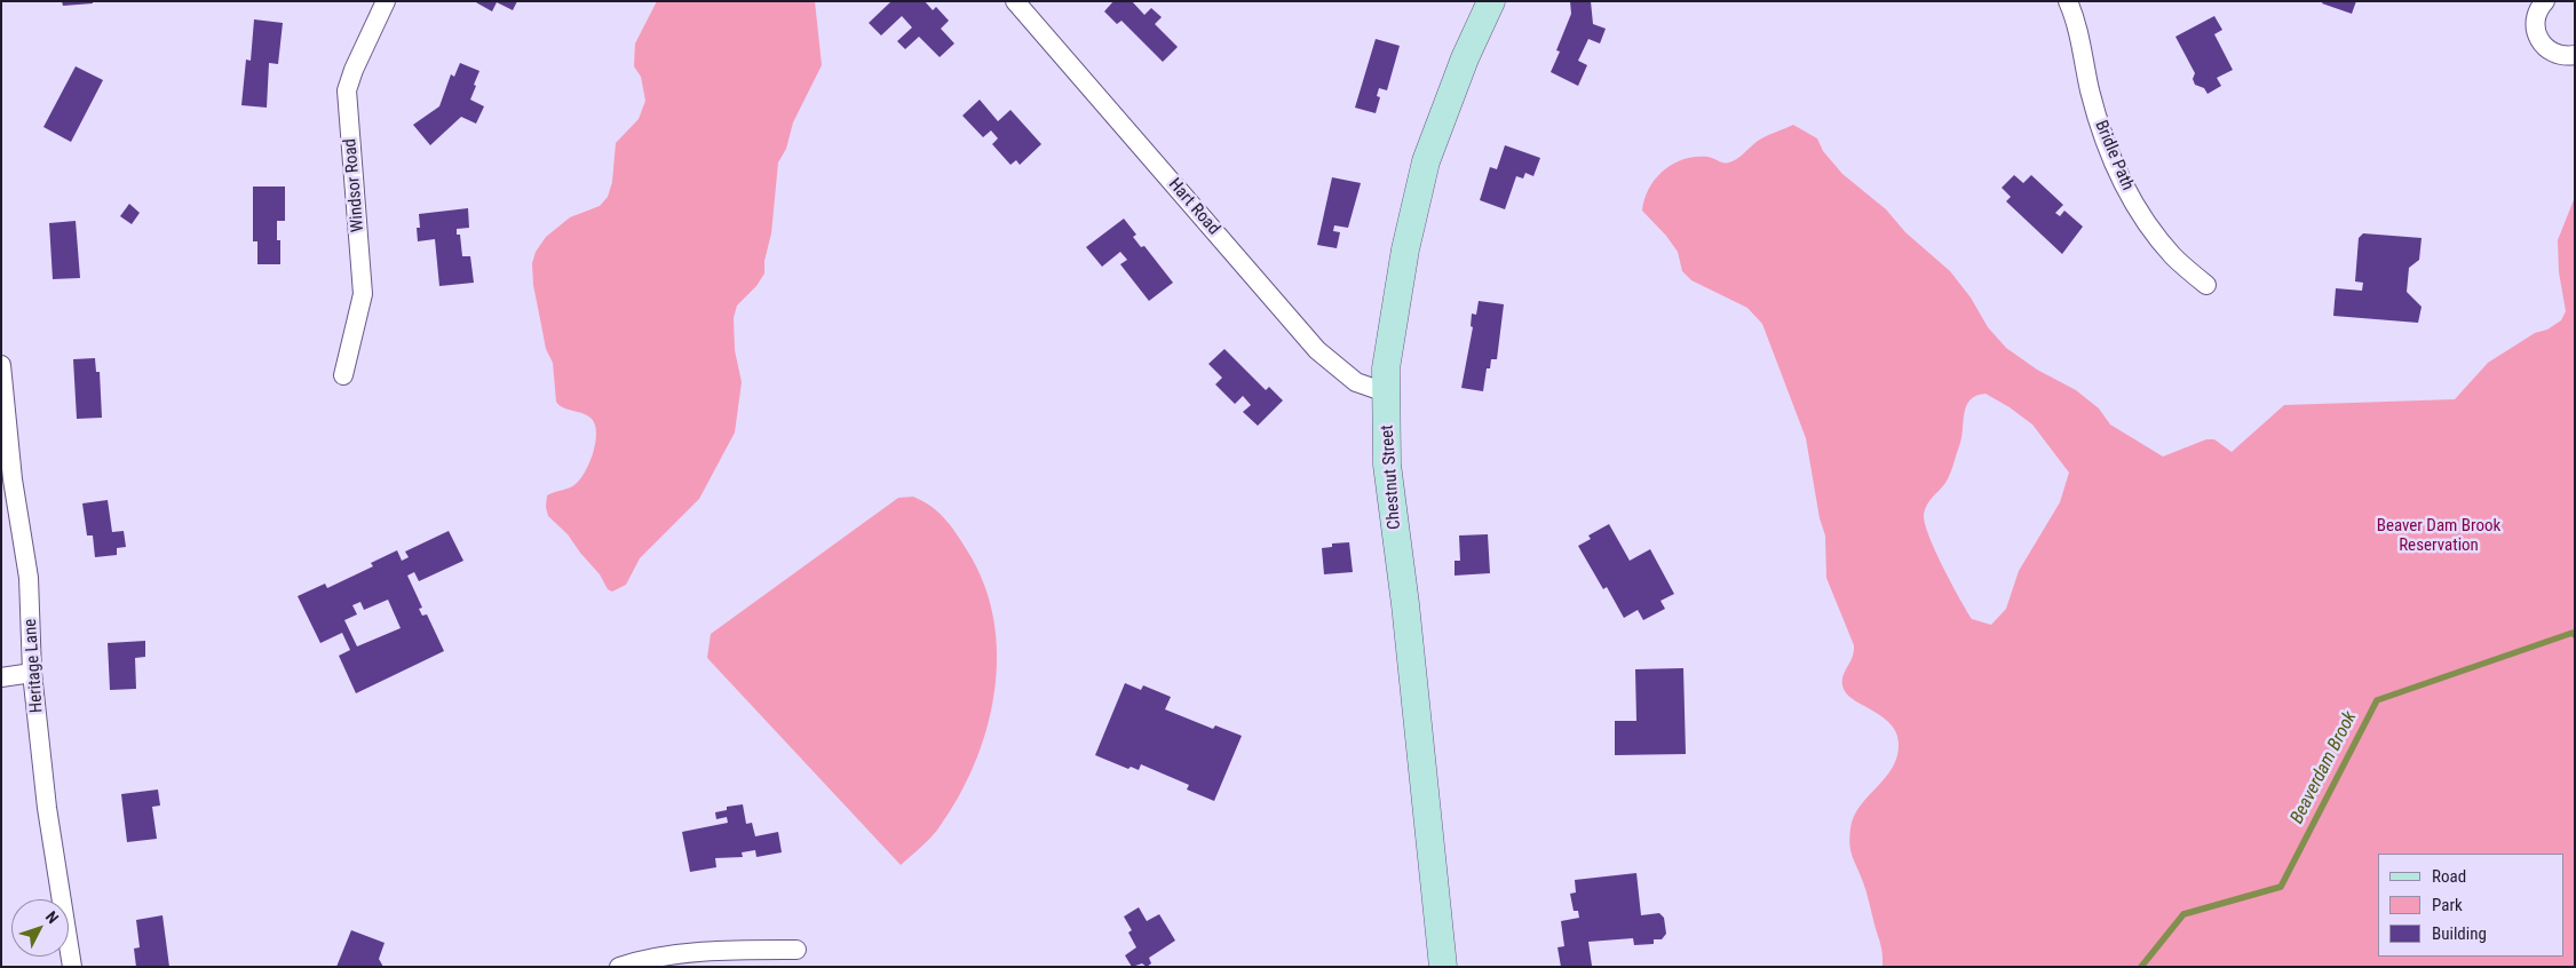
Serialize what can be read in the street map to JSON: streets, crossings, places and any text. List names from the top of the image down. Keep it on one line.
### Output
{"streets":{"street":["Bridle Path","Windsor Road","Hart Road","Chestnut Street","Heritage Lane"]},"crossings":[["Hart Road","Chestnut Street"]],"water":["Beaverdam Brook"],"parks":["Beaver Dam Brook Reservation"],"legend":["Road","Park","Building"],"north":"top right"}
